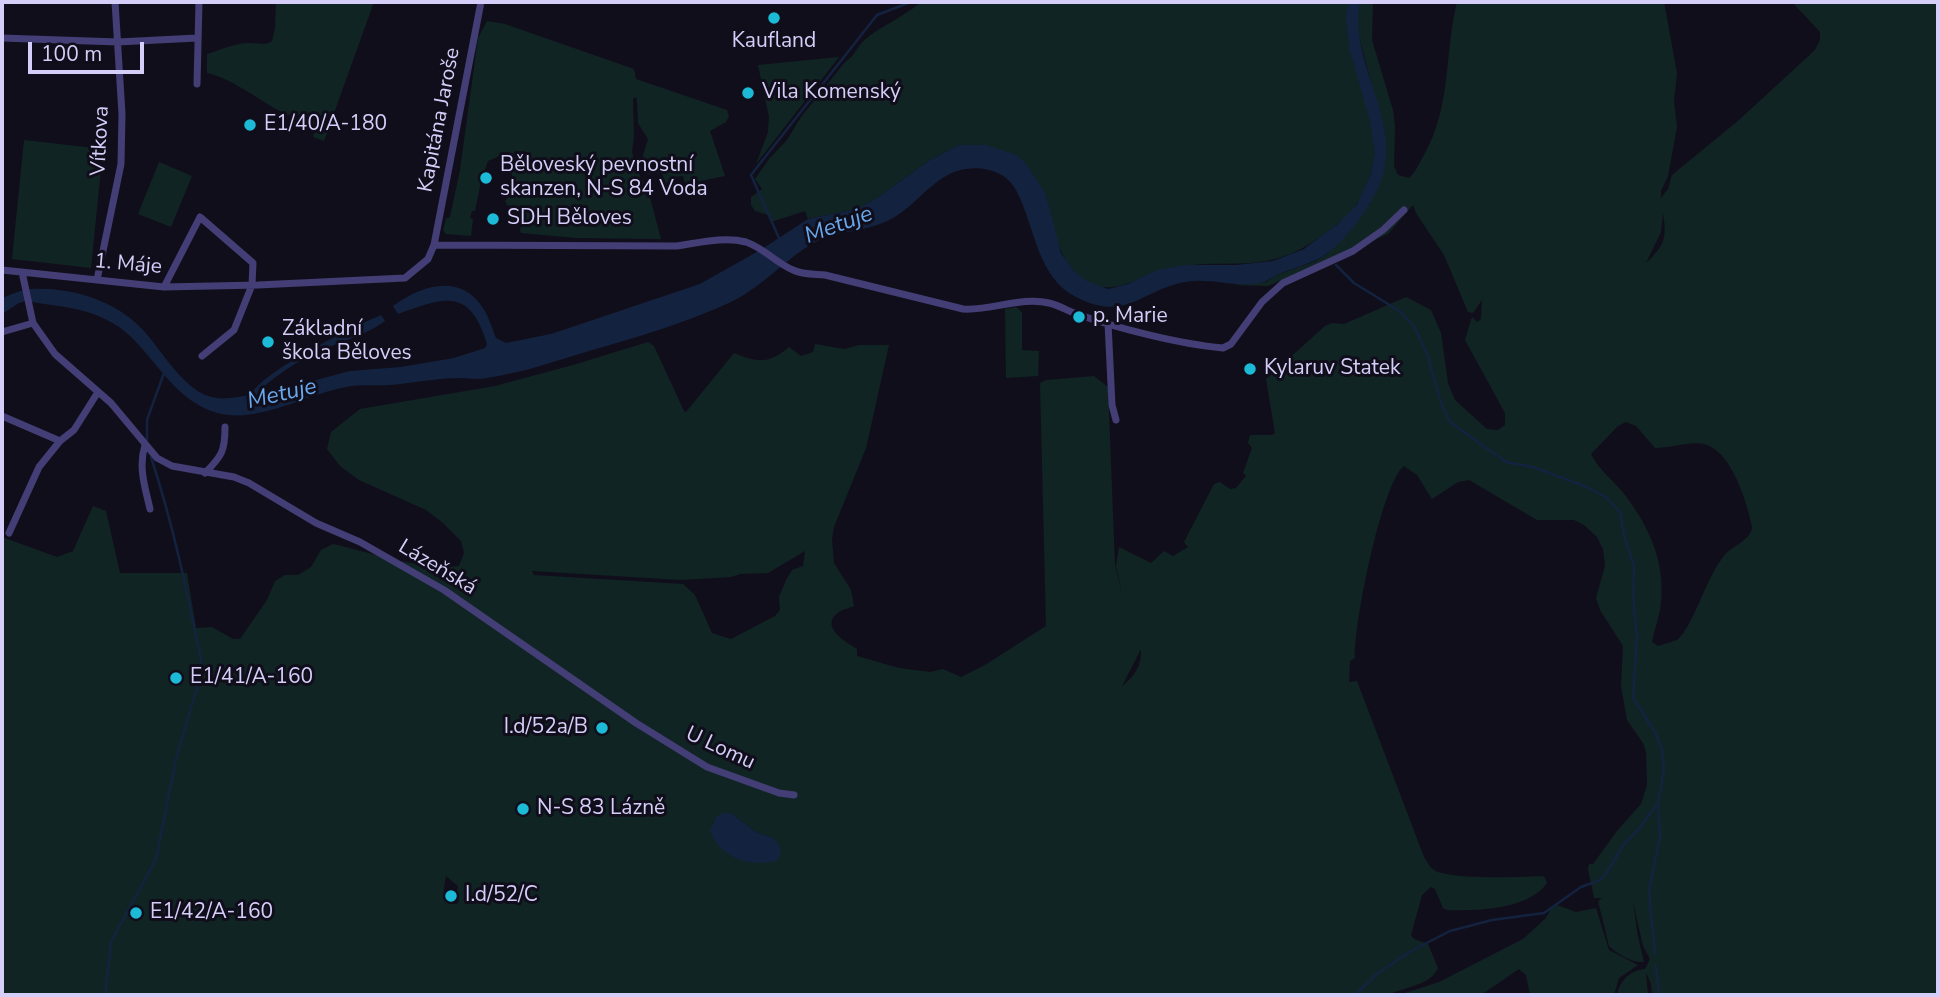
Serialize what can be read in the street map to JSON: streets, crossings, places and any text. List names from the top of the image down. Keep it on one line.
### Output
{"streets":{"street":["Kapitána Jaroše","Vítkova","1. Máje","Lázeňská","U Lomu"]},"crossings":[["Kapitána Jaroše","1. Máje"],["Vítkova","1. Máje"],["1. Máje","Lázeňská"],["Lázeňská","U Lomu"]],"water":["Metuje"],"places":["Kaufland","Vila Komenský","E1/40/A-180","Běloveský pevnostní skanzen, N-S 84 Voda","SDH Běloves","p. Marie","Základní škola Běloves","Kylaruv Statek","E1/41/A-160","I.d/52a/B","N-S 83 Lázně","I.d/52/C","E1/42/A-160"],"scale_bar":"100 m"}
